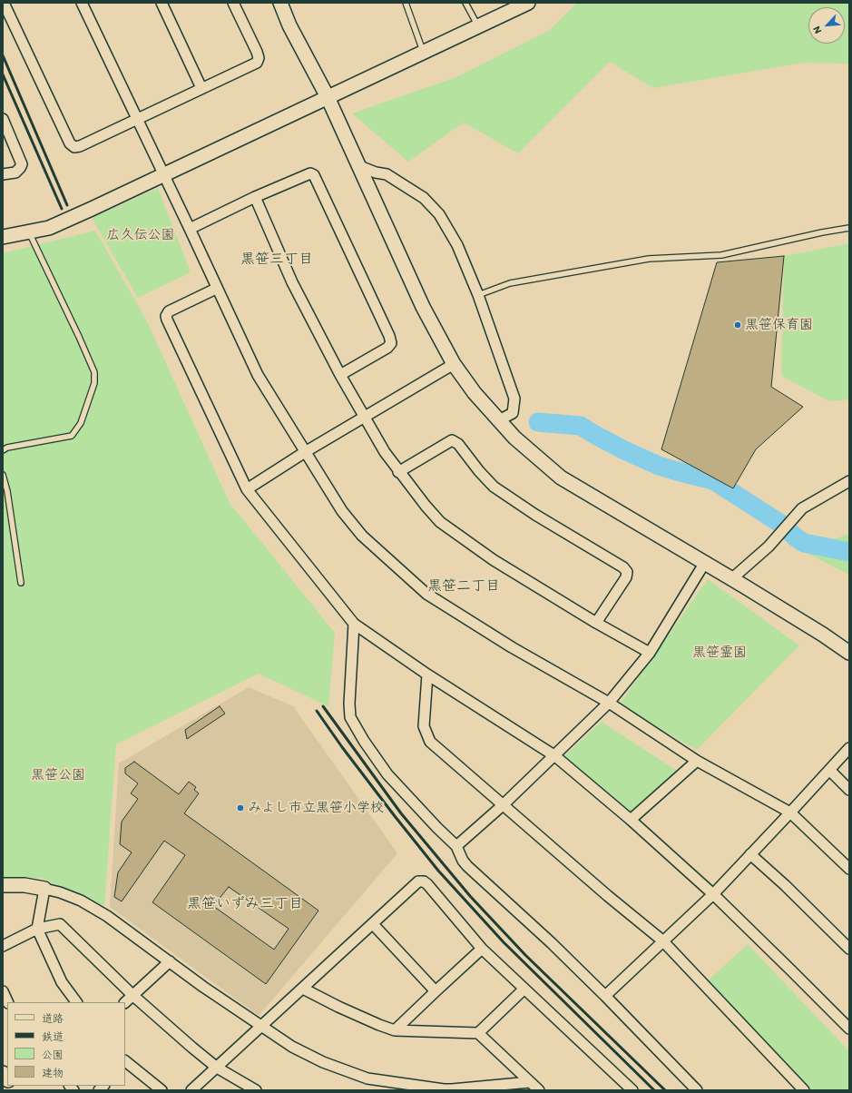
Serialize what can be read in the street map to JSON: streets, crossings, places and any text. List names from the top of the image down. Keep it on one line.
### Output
{"districts":["黒笹三丁目","黒笹二丁目","黒笹いずみ三丁目"],"parks":["広久伝公園","黒笹霊園","黒笹公園"],"places":["黒笹保育園","みよし市立黒笹小学校"],"legend":["道路","鉄道","公園","建物"],"north":"bottom left"}
